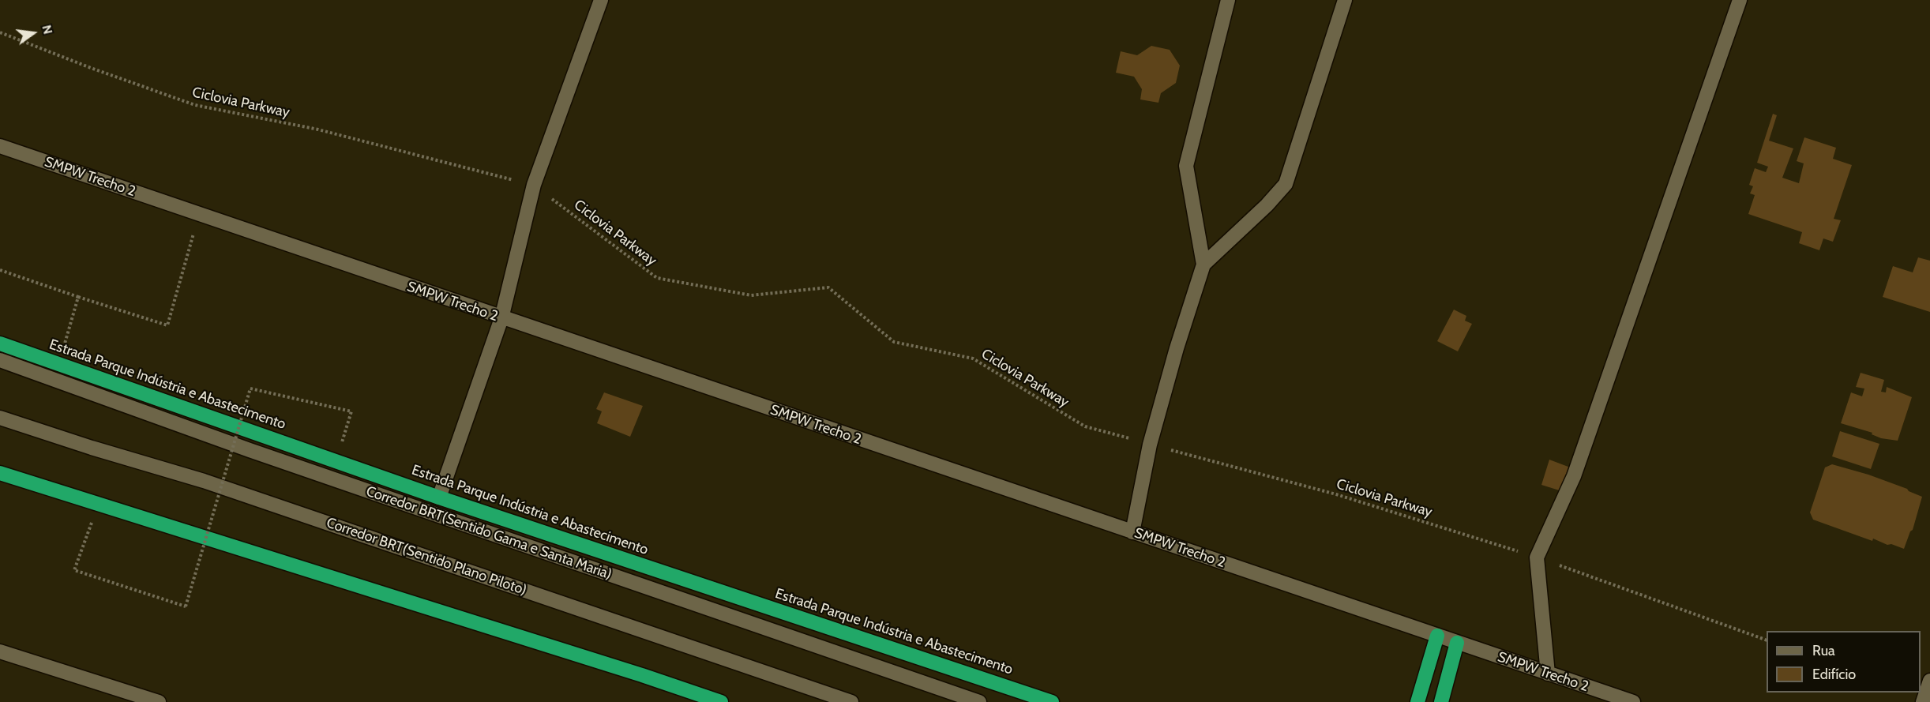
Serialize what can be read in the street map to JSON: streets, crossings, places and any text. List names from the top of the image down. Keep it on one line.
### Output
{"streets":{"highway":["Estrada Parque Indústria e Abastecimento"],"street":["SMPW Trecho 2","Corredor BRT(Sentido Gama e Santa Maria)","Corredor BRT(Sentido Plano Piloto)"],"path":["Ciclovia Parkway"]},"legend":["Rua","Edifício"],"north":"right"}
